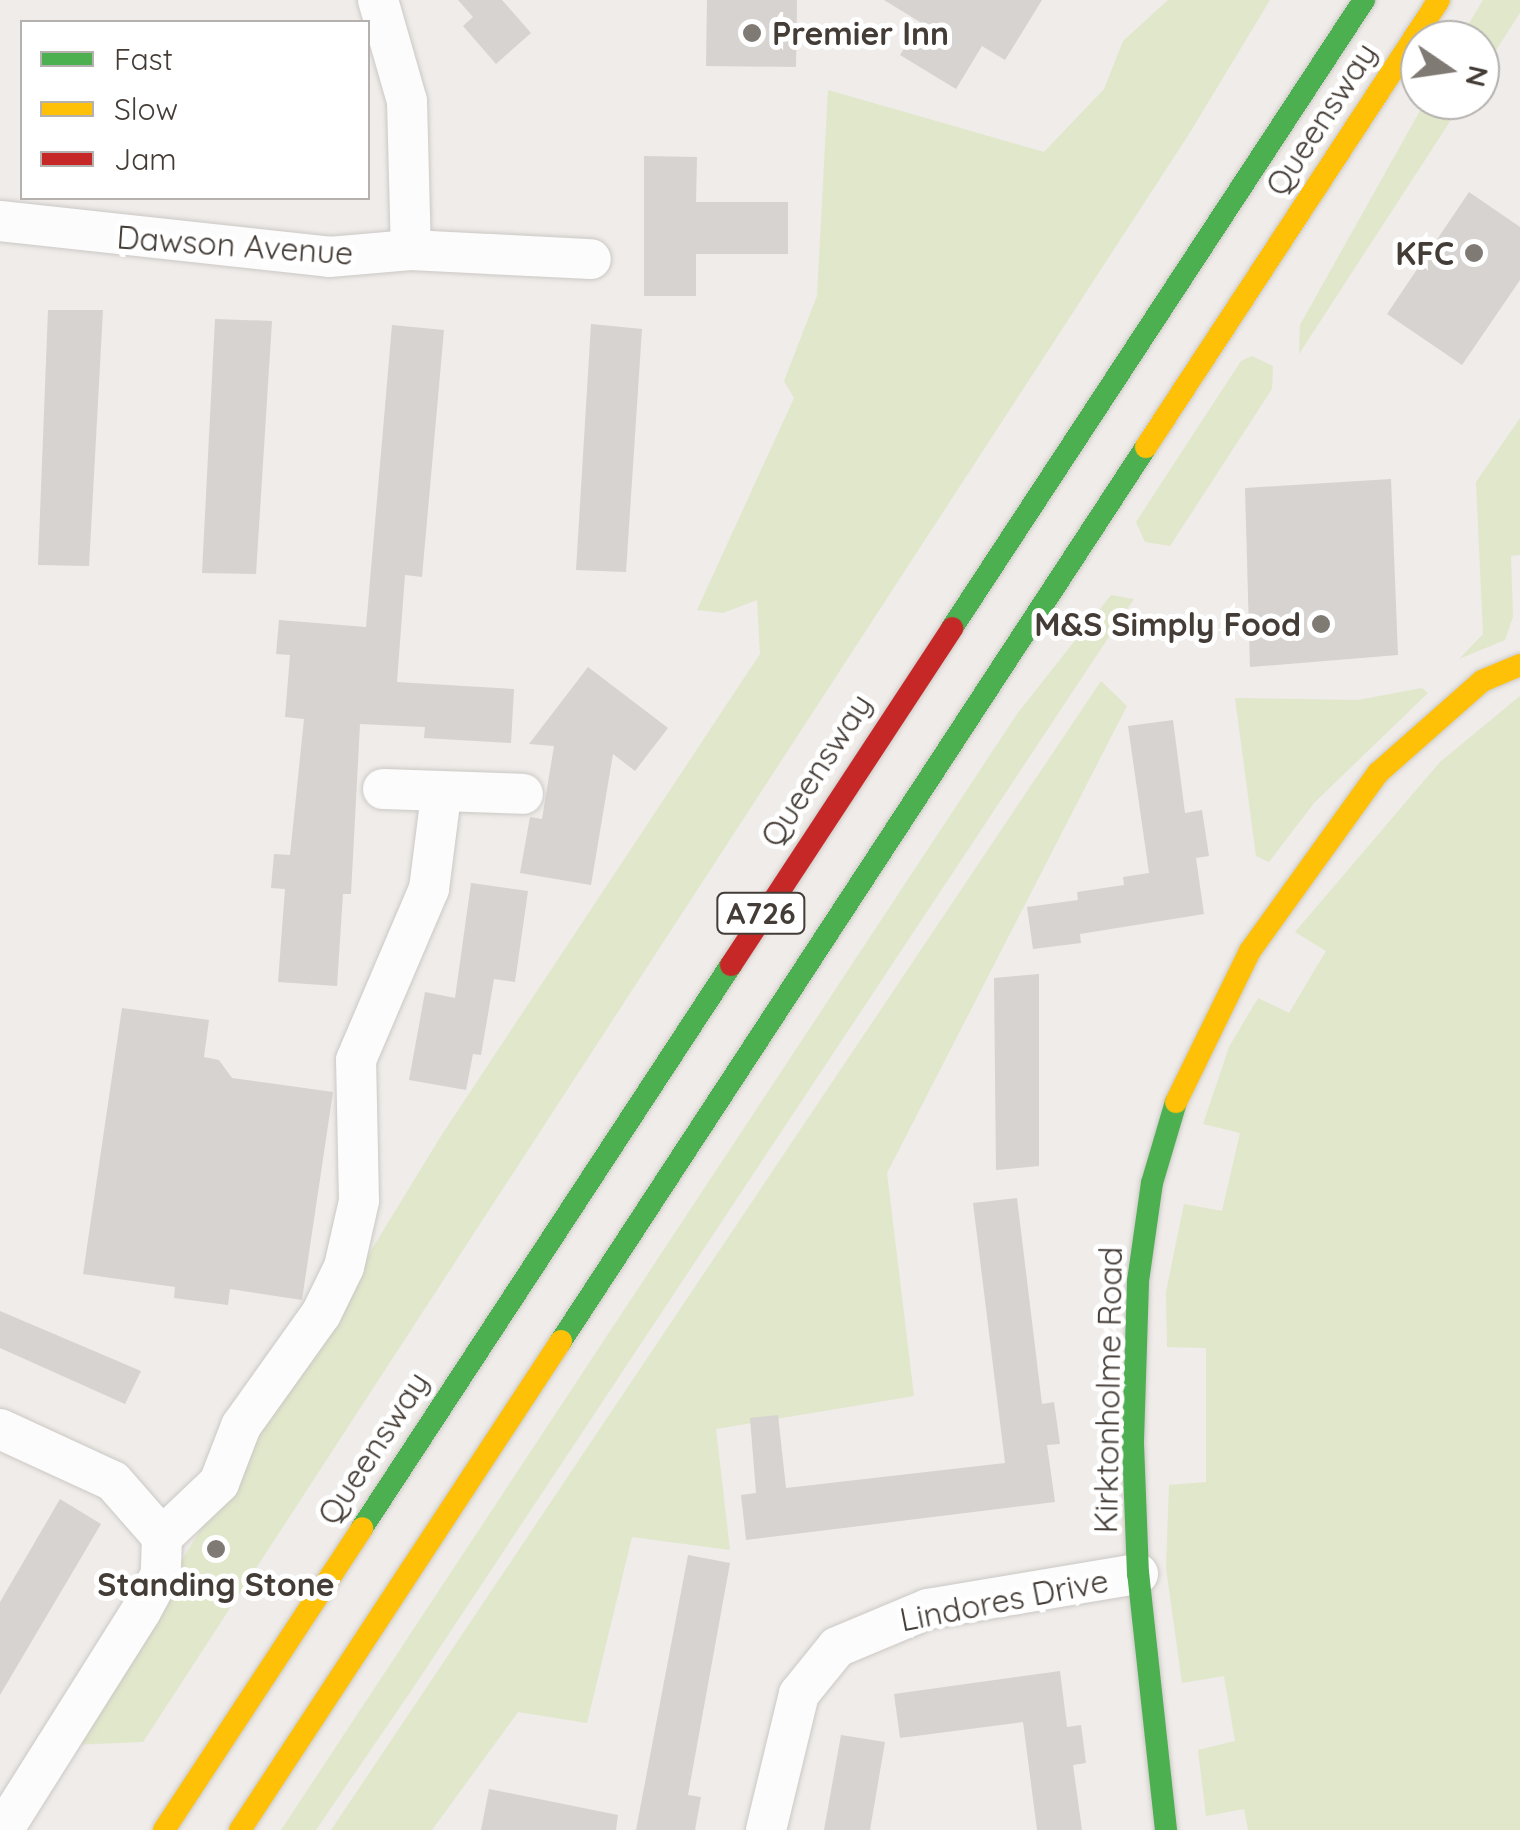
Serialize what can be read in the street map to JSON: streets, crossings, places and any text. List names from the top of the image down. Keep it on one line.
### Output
{"streets":{"main road":["Queensway","A726","Kirktonholme Road"],"street":["Dawson Avenue","Lindores Drive"]},"crossings":[["Kirktonholme Road","Lindores Drive"]],"places":["Premier Inn","KFC","M&S Simply Food","Standing Stone"],"legend":["Fast","Slow","Jam"],"north":"right"}
